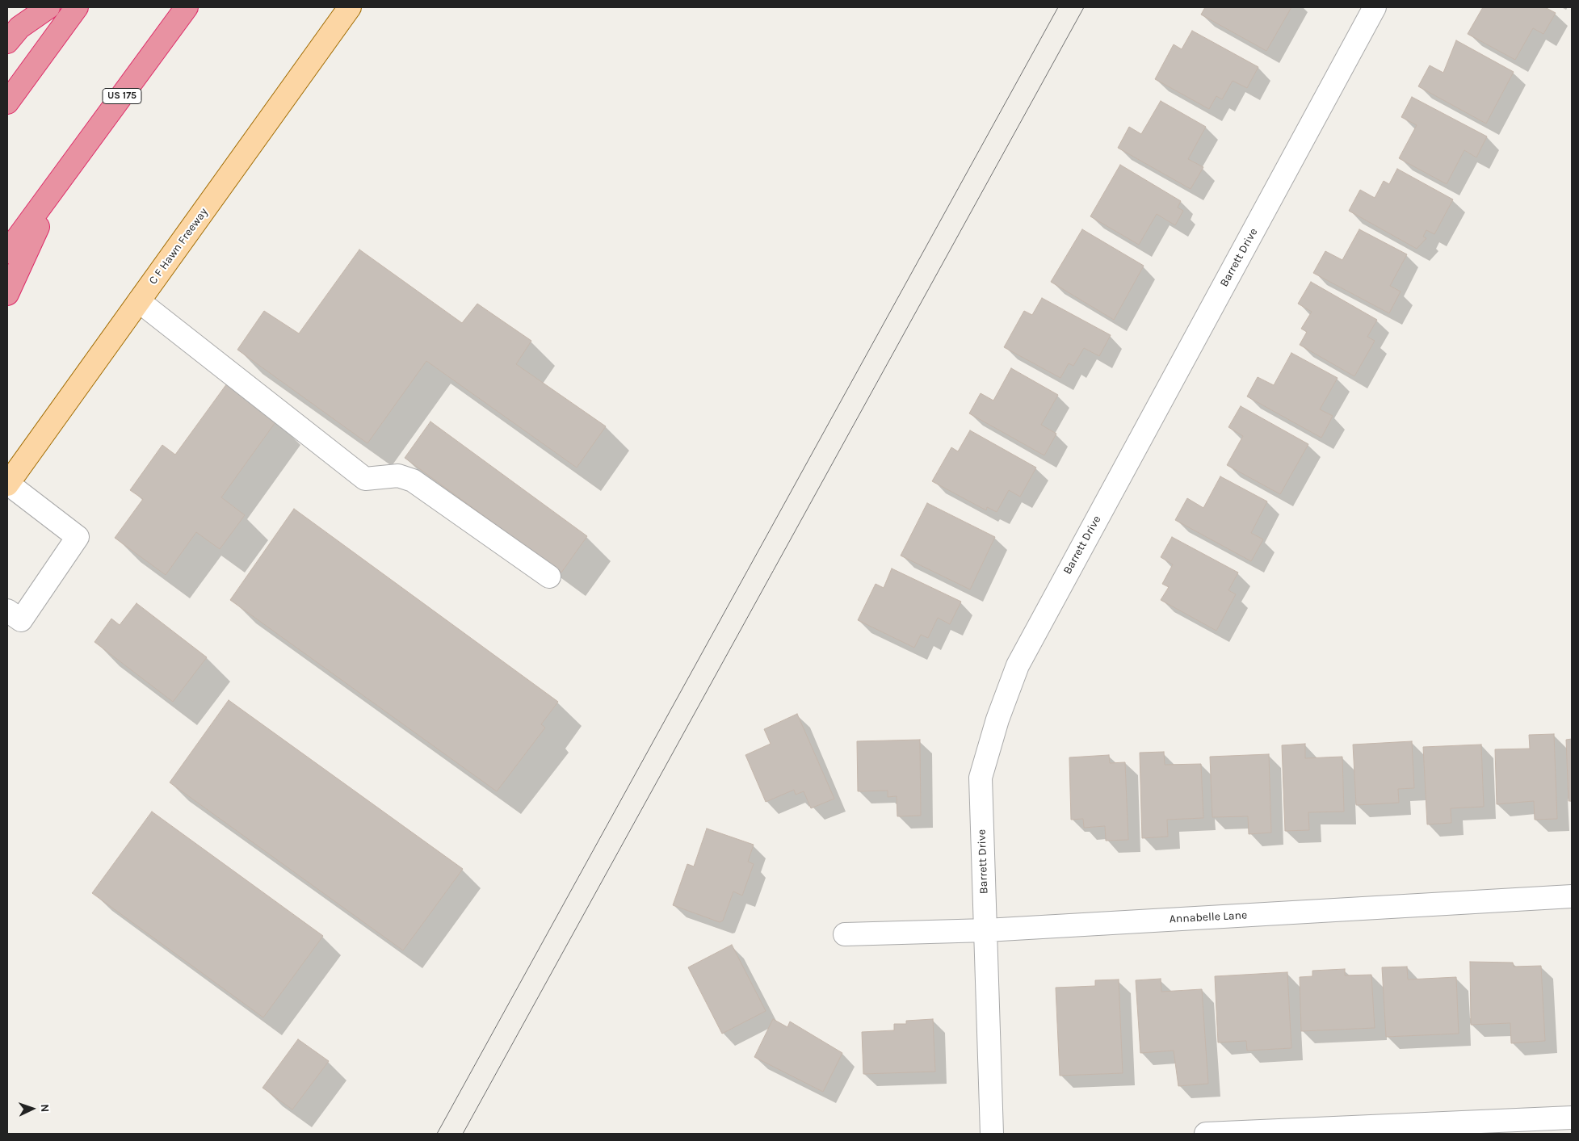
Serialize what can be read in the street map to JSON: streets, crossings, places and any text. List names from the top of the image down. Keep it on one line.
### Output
{"streets":{"highway":["US 175"],"main road":["C F Hawn Freeway"],"street":["Barrett Drive","Annabelle Lane"]},"crossings":[["Barrett Drive","Annabelle Lane"]],"north":"right"}
